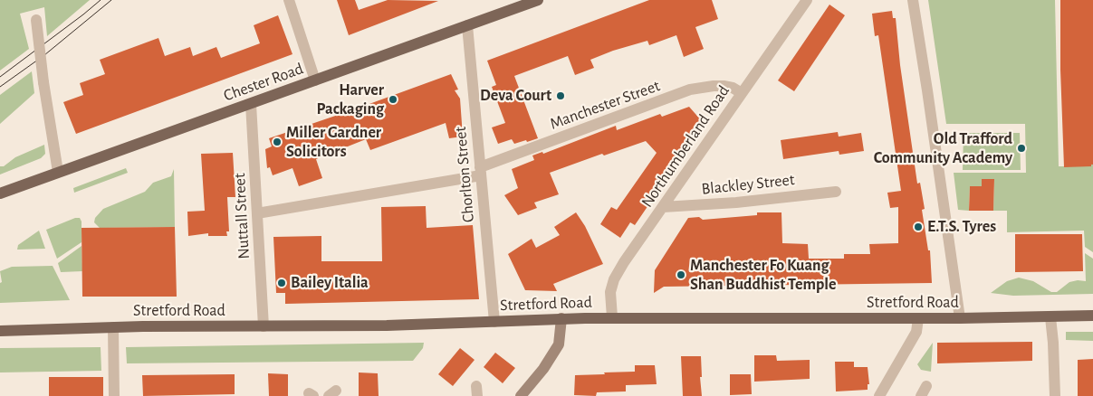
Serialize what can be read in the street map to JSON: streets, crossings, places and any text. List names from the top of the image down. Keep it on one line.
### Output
{"streets":{"main road":["Chester Road","Stretford Road"],"street":["Manchester Street","Northumberland Road","Chorlton Street","Blackley Street","Nuttall Street"]},"crossings":[["Chester Road","Chorlton Street"],["Chester Road","Nuttall Street"],["Manchester Street","Northumberland Road"],["Manchester Street","Chorlton Street"],["Manchester Street","Nuttall Street"],["Northumberland Road","Blackley Street"],["Northumberland Road","Stretford Road"],["Chorlton Street","Stretford Road"],["Nuttall Street","Stretford Road"]],"places":["Deva Court","Harver Packaging","Miller Gardner Solicitors","Old Trafford Community Academy","E.T.S. Tyres","Manchester Fo Kuang Shan Buddhist Temple","Bailey Italia"]}
